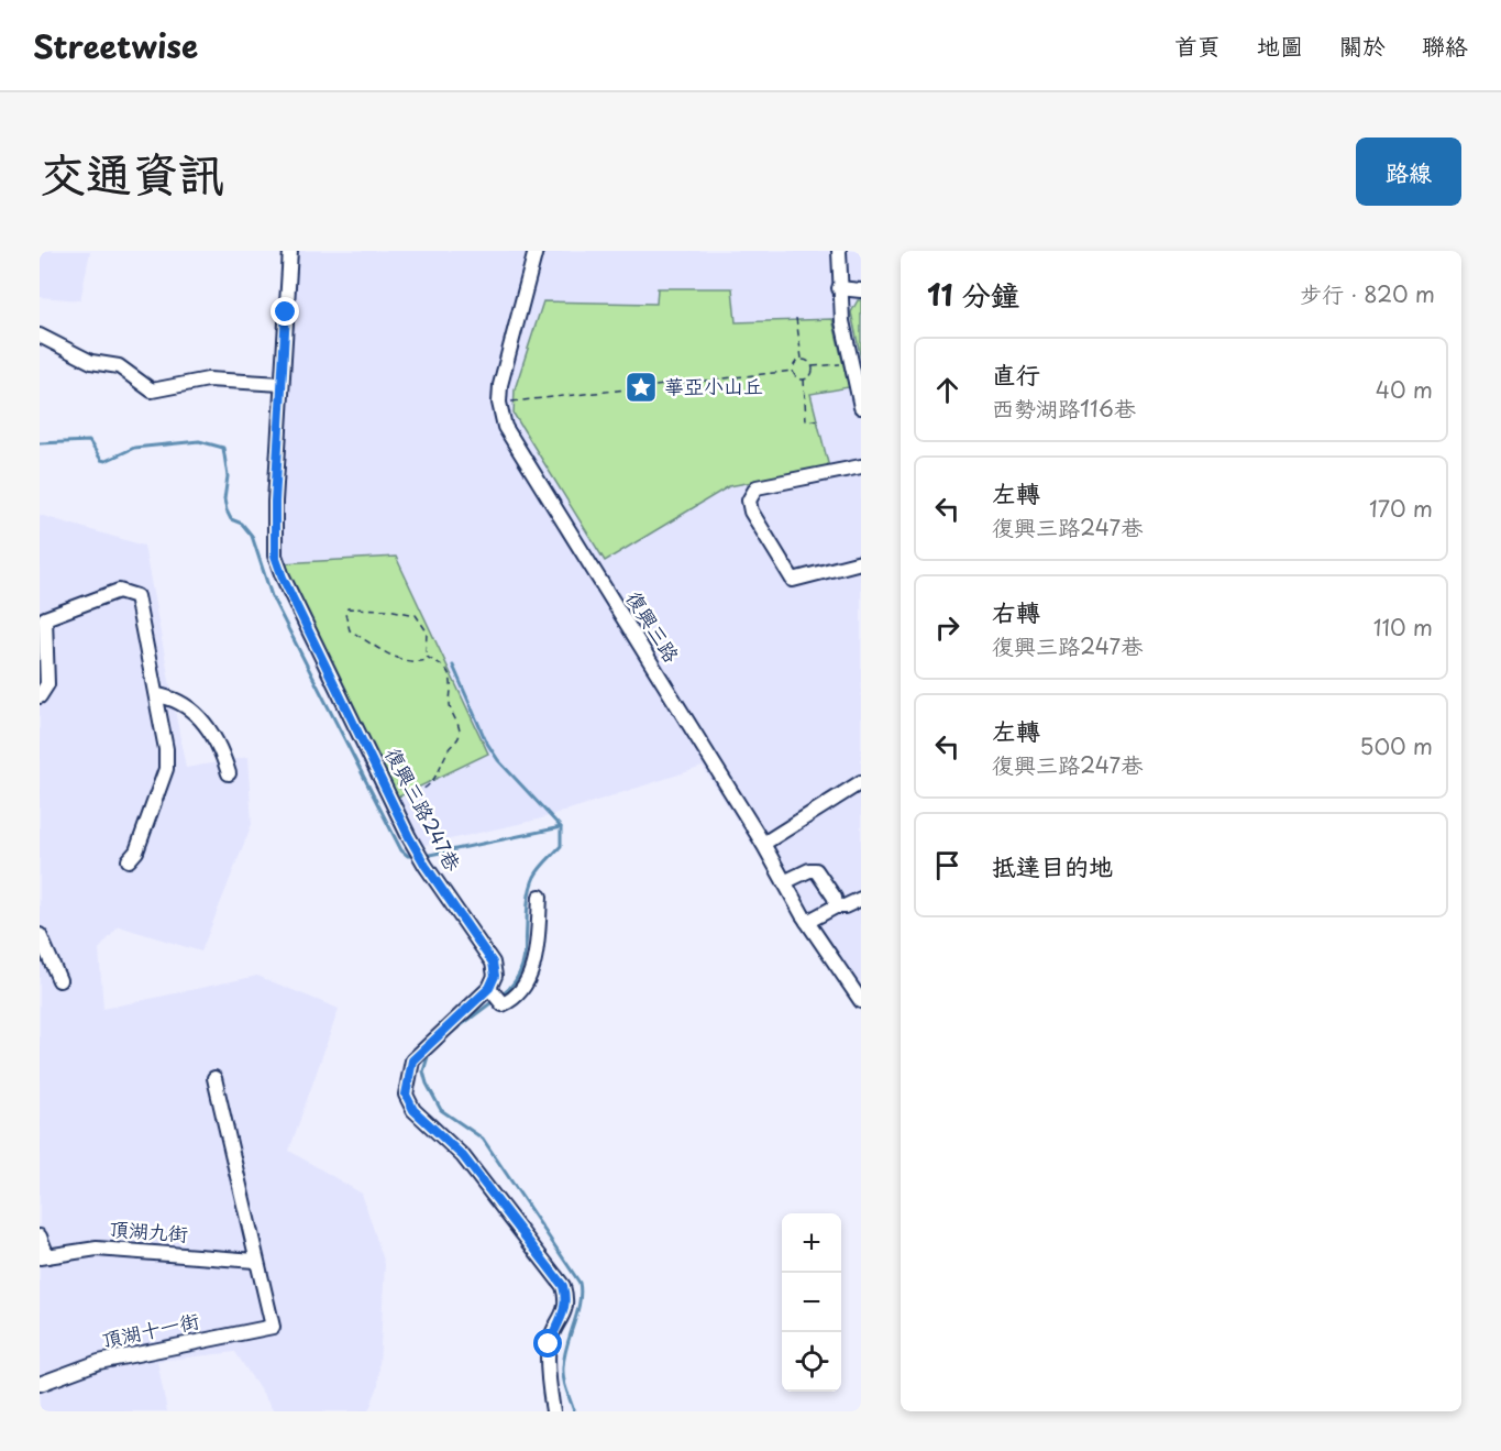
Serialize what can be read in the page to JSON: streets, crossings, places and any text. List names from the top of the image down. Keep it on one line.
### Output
{"streets":{"street":["復興三路","復興三路247巷","頂湖九街","頂湖十一街"]},"crossings":[["頂湖九街","頂湖十一街"]],"places":{"place":["華亞小山丘"]},"page":{"header":"Streetwise","nav":["首頁","地圖","關於","聯絡"],"title":"交通資訊","buttons":"路線","heading":["11 分鐘","步行 · 820 m"],"list":[["直行","西勢湖路116巷","40 m"],["左轉","復興三路247巷","170 m"],["右轉","復興三路247巷","110 m"],["左轉","復興三路247巷","500 m"],"抵達目的地"],"map_buttons":["+","−"]}}
